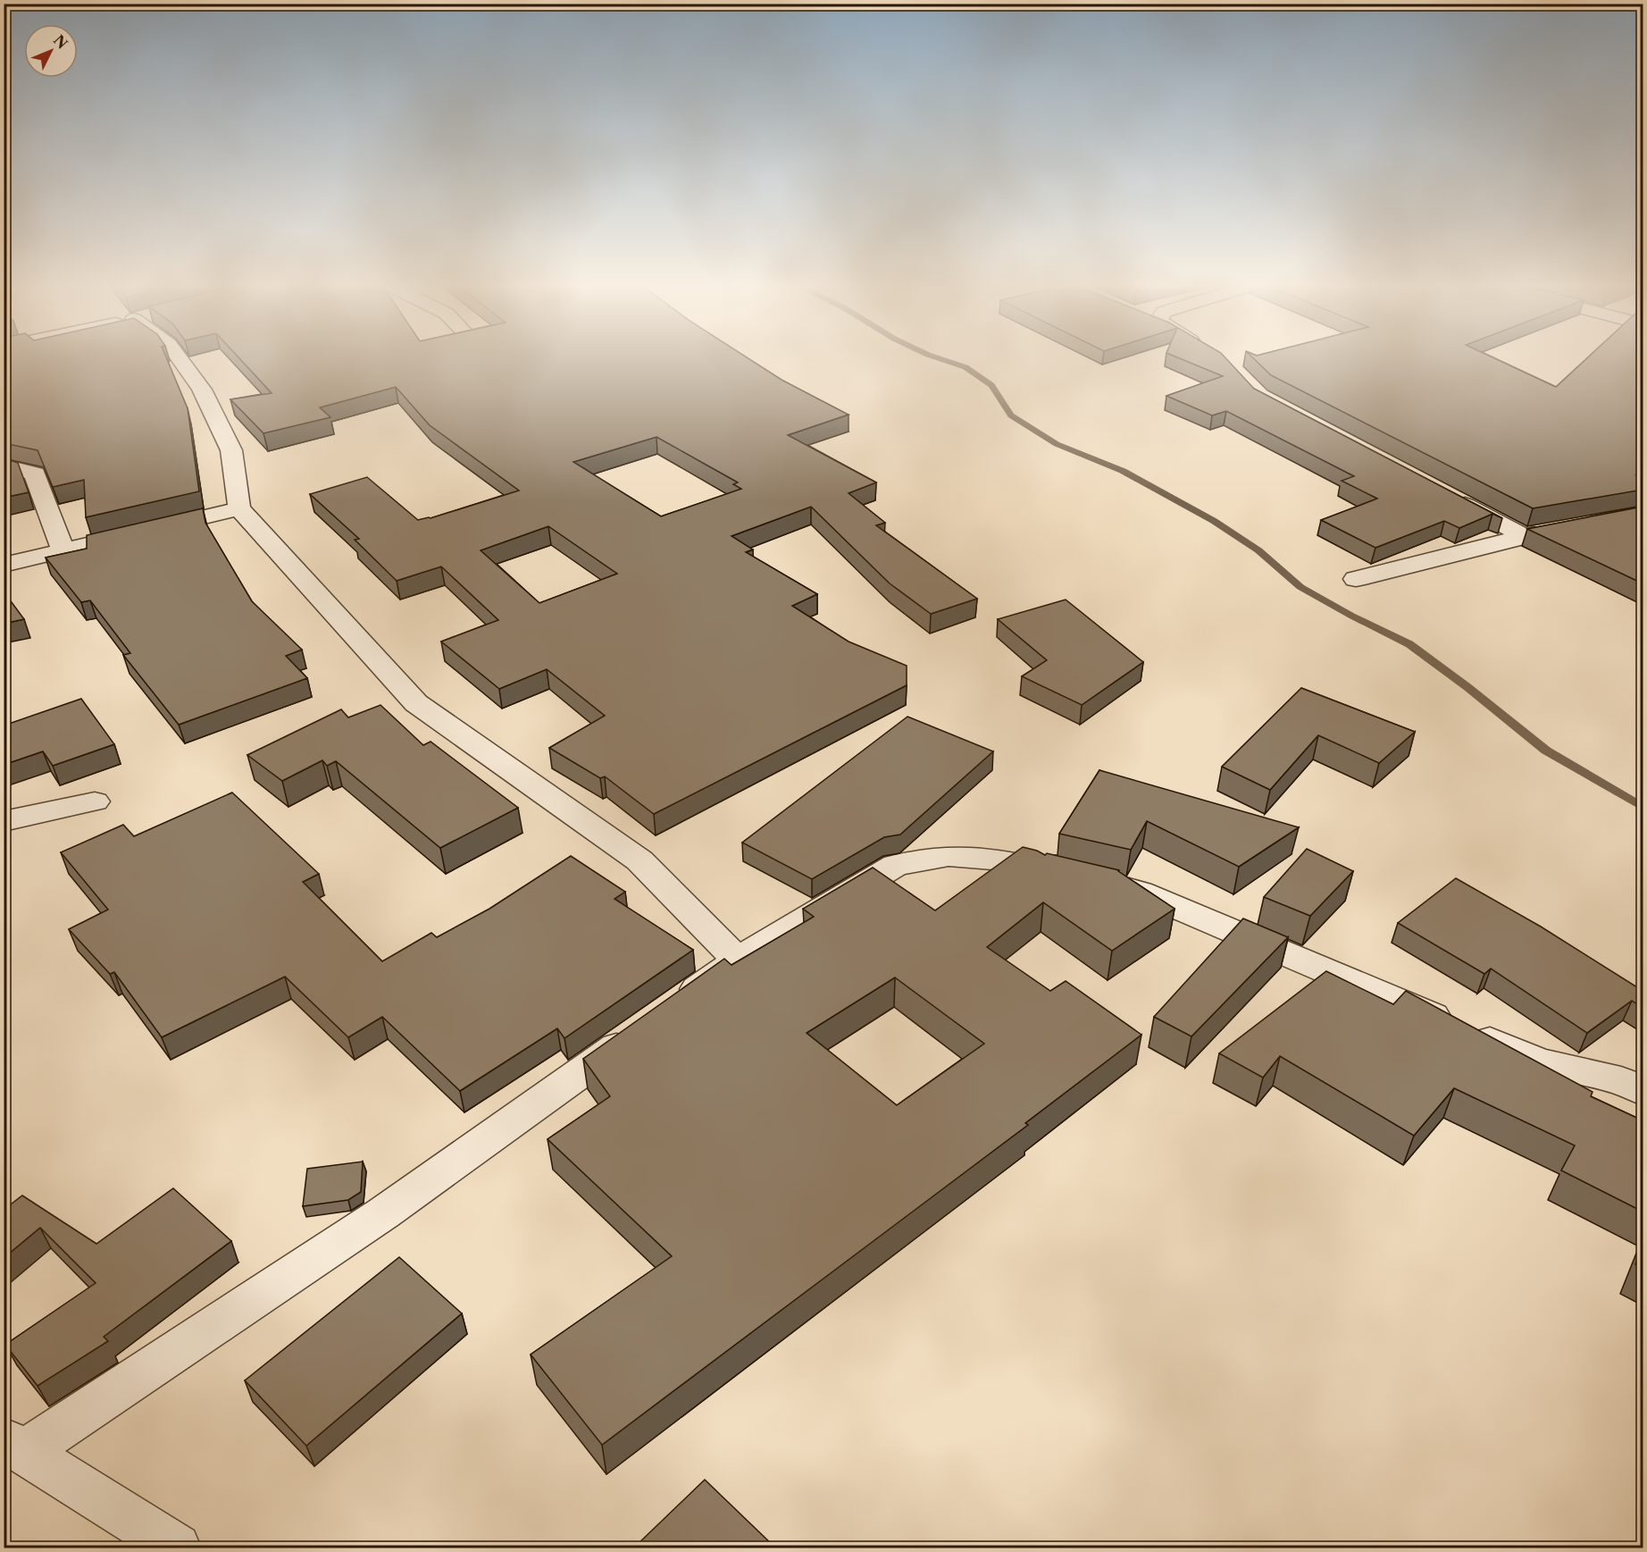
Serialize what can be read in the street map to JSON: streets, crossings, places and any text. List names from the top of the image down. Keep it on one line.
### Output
{"north":"top right"}
